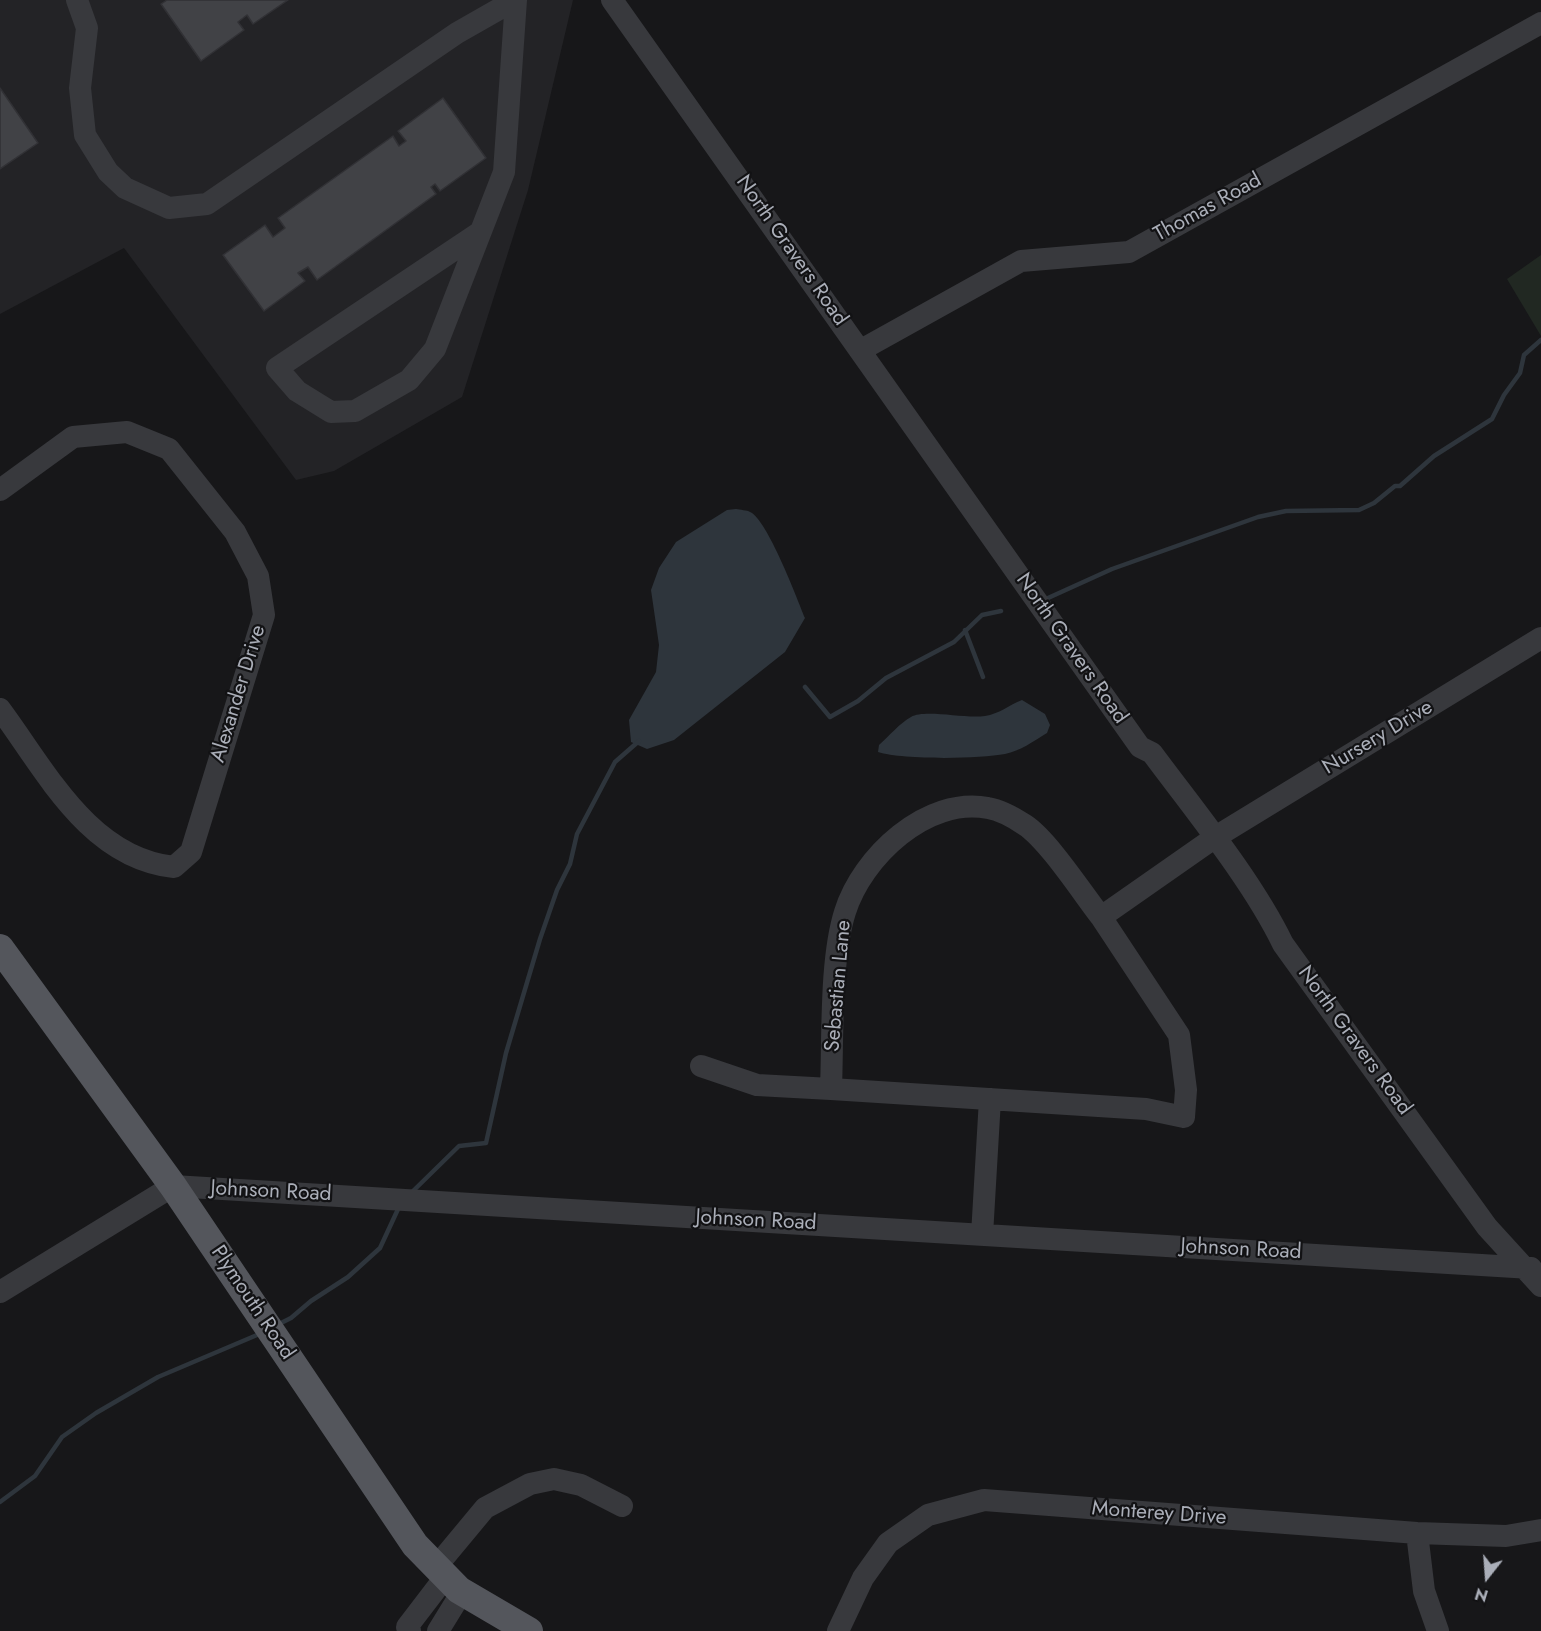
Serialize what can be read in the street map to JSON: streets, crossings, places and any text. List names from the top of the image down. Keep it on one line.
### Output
{"streets":{"main road":["Plymouth Road"],"street":["Thomas Road","North Gravers Road","Alexander Drive","Nursery Drive","Sebastian Lane","Johnson Road","Monterey Drive"]},"crossings":[["Thomas Road","North Gravers Road"],["North Gravers Road","Nursery Drive"],["North Gravers Road","Johnson Road"],["Johnson Road","Plymouth Road"]],"north":"bottom"}
